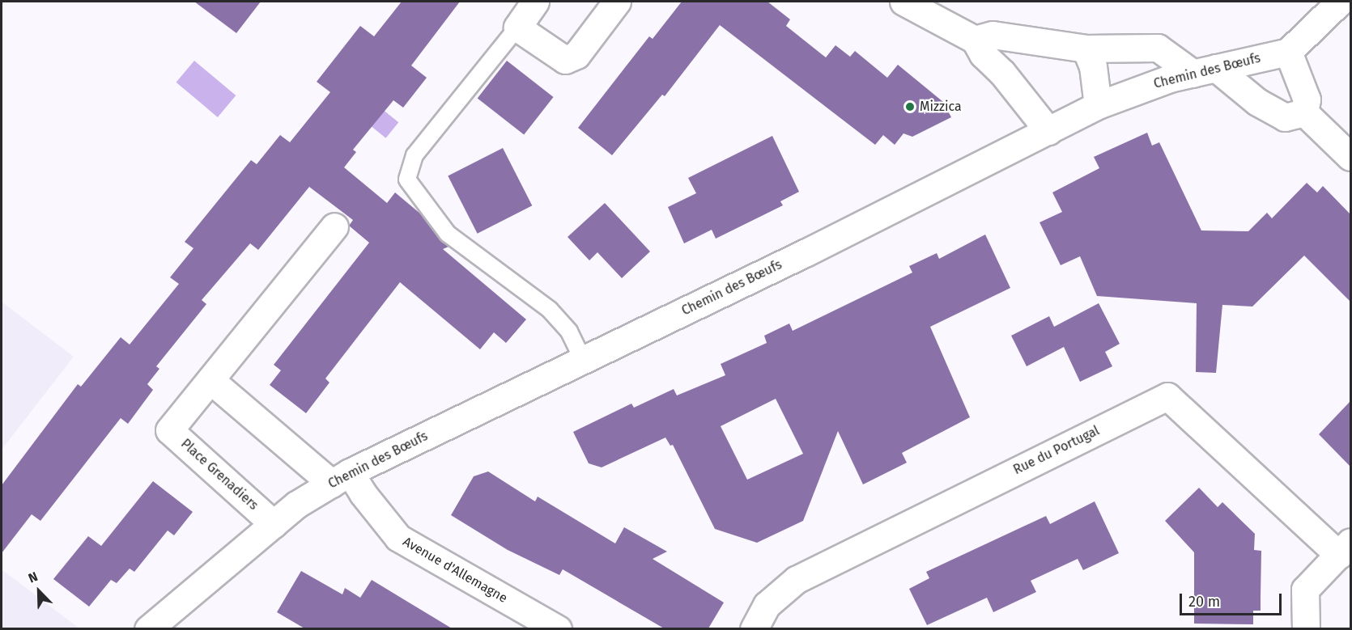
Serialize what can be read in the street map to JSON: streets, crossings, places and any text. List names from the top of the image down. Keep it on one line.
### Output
{"streets":{"street":["Chemin des Bœufs","Rue du Portugal","Place Grenadiers","Avenue d'Allemagne"]},"crossings":[["Chemin des Bœufs","Place Grenadiers"],["Chemin des Bœufs","Avenue d'Allemagne"]],"places":["Mizzica"],"scale_bar":"20 m","north":"top left"}
